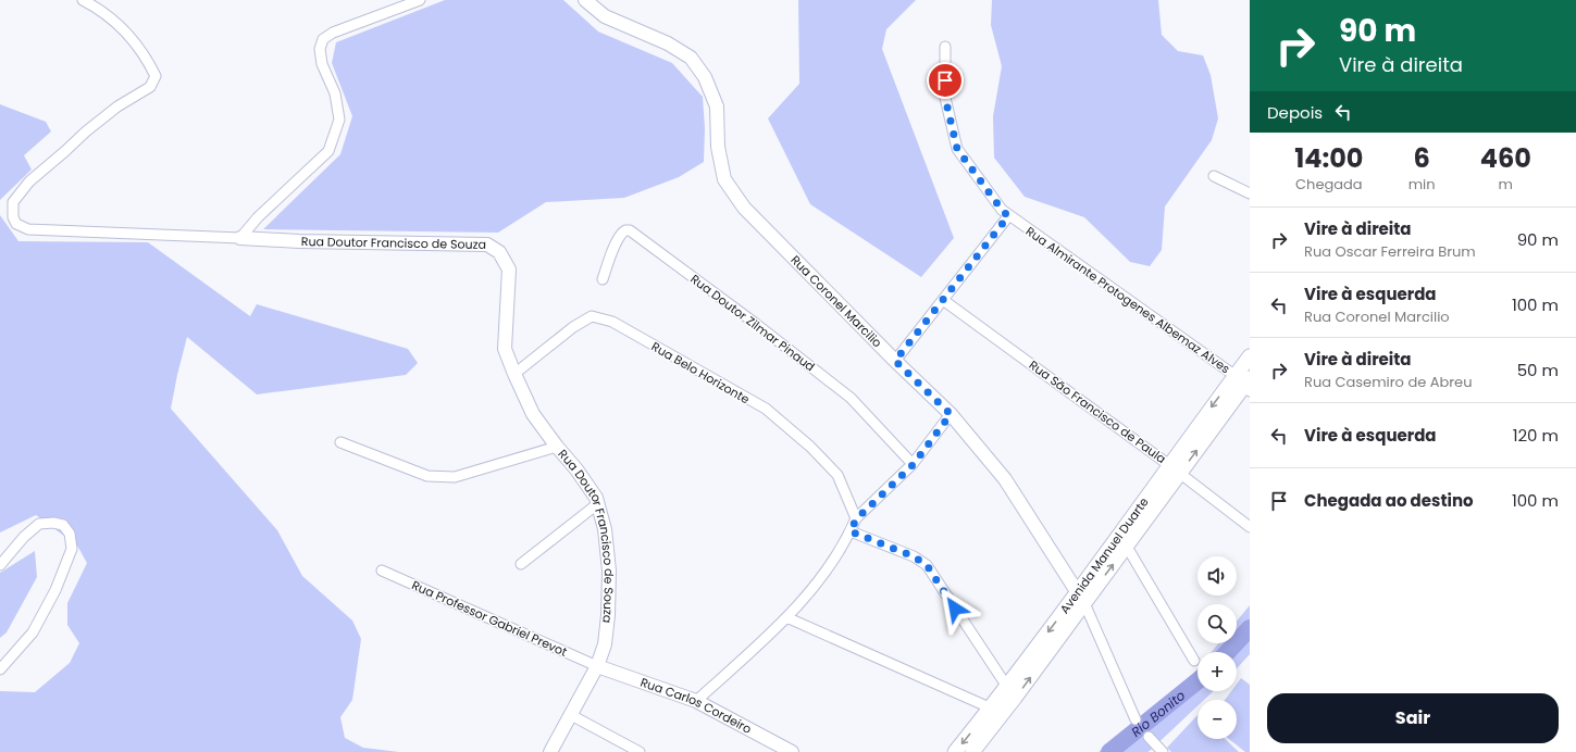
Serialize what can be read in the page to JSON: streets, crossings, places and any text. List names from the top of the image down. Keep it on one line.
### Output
{"streets":{"main road":["Avenida Manuel Duarte"],"street":["Rua Doutor Francisco de Souza","Rua Almirante Protogenes Albemaz Alves","Rua Coronel Marcilio","Rua Doutor Zilmar Pinaud","Rua Belo Horizonte","Rua São Francisco de Paula","Rua Professor Gabriel Prevot","Rua Carlos Cordeiro"]},"crossings":[["Rua Doutor Francisco de Souza","Rua Belo Horizonte"],["Rua Doutor Francisco de Souza","Rua Professor Gabriel Prevot"],["Rua Doutor Francisco de Souza","Rua Carlos Cordeiro"],["Rua Almirante Protogenes Albemaz Alves","Avenida Manuel Duarte"],["Rua Coronel Marcilio","Avenida Manuel Duarte"],["Rua São Francisco de Paula","Avenida Manuel Duarte"],["Rua Professor Gabriel Prevot","Rua Carlos Cordeiro"]],"water":["Rio Bonito"],"page":{"turn":["90 m","Vire à direita"],"then":"Depois","eta":["14:00","Chegada","6","min","460","m"],"list":[{"name":"Vire à direita","note":"Rua Oscar Ferreira Brum","value":"90 m"},{"name":"Vire à esquerda","note":"Rua Coronel Marcilio","value":"100 m"},{"name":"Vire à direita","note":"Rua Casemiro de Abreu","value":"50 m"},{"name":"Vire à esquerda","value":"120 m"},{"name":"Chegada ao destino","value":"100 m"}],"map_buttons":["+","−"],"buttons":"Sair"}}
